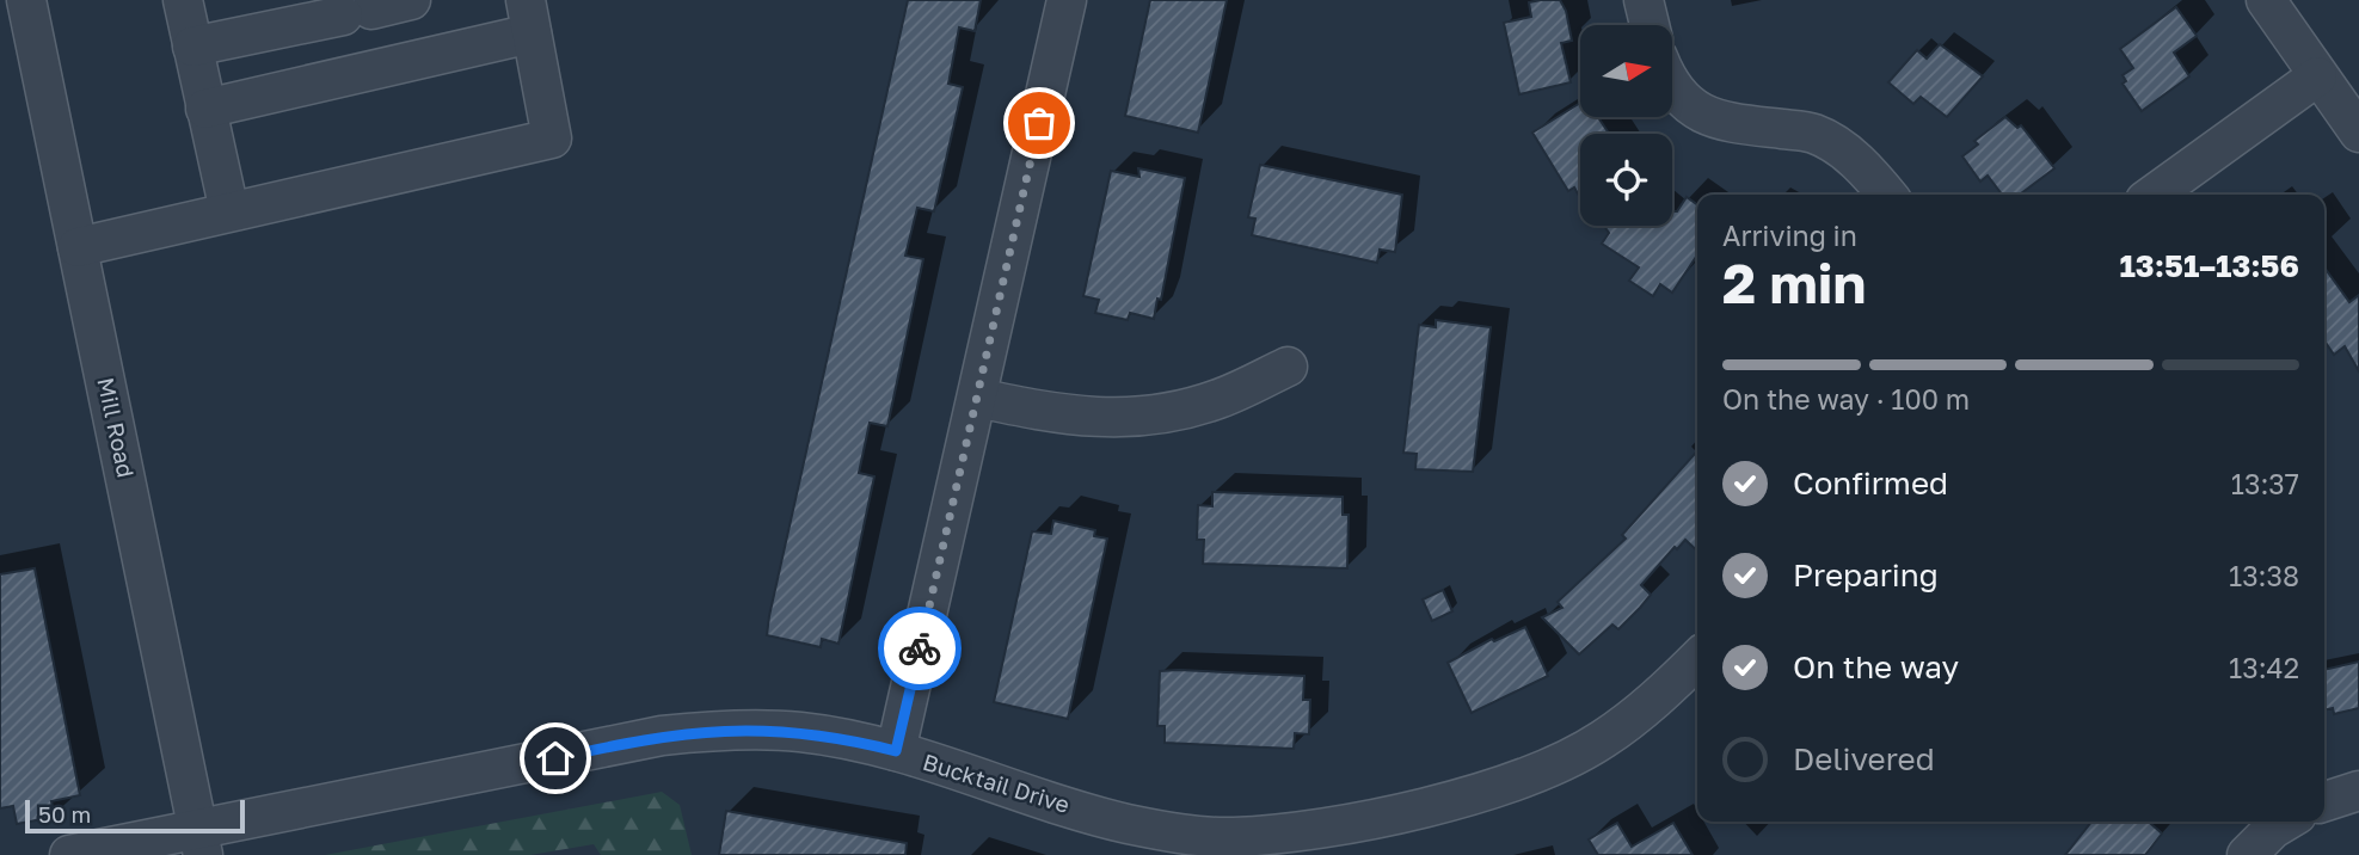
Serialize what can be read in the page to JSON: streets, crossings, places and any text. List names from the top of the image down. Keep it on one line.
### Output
{"streets":{"street":["Mill Road","Bucktail Drive"]},"crossings":[["Mill Road","Bucktail Drive"]],"scale_bar":"50 m","north":"right","page":{"heading":["2 min","Arriving in","13:51–13:56"],"bar":"On the way · 100 m","list":[["Confirmed","13:37"],["Preparing","13:38"],["On the way","13:42"],"Delivered"],"scale":"50 m"}}
